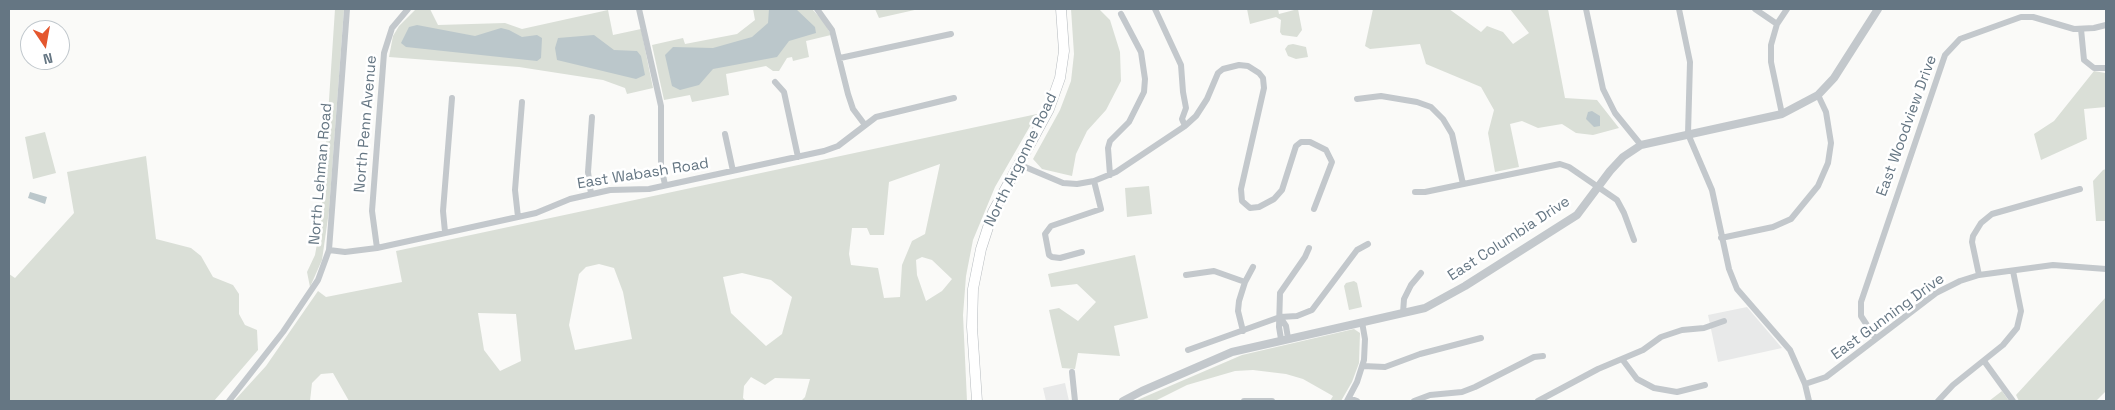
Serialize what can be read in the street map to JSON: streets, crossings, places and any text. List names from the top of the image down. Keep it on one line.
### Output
{"streets":{"main road":["North Argonne Road"],"street":["North Penn Avenue","East Woodview Drive","North Lehman Road","East Wabash Road","East Columbia Drive","East Gunning Drive"]},"crossings":[["North Penn Avenue","East Wabash Road"],["East Woodview Drive","East Gunning Drive"],["North Lehman Road","East Wabash Road"]],"north":"bottom"}
